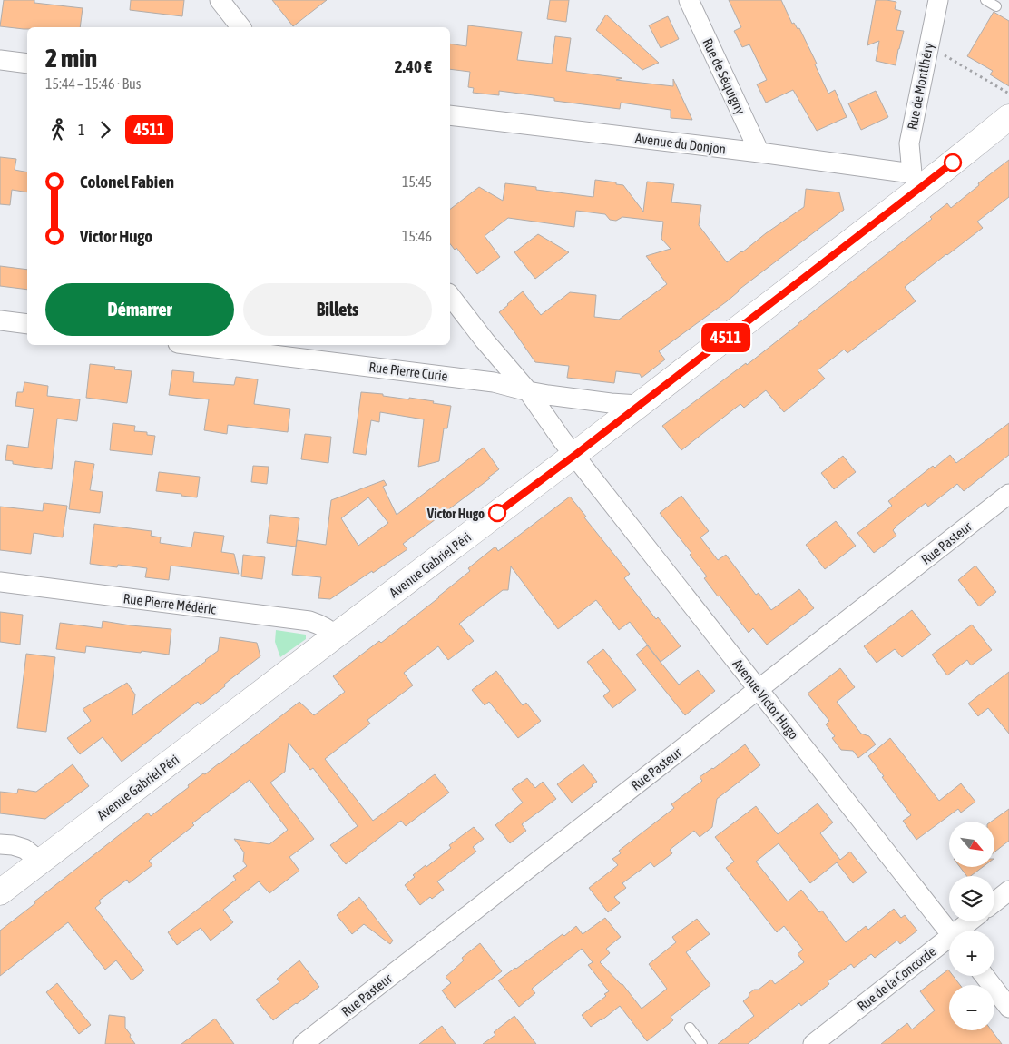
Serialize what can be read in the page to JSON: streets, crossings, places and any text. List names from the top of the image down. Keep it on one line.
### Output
{"streets":{"street":["Rue de Séquigny","Rue de Montlhéry","Avenue du Donjon","Rue Pierre Curie","Rue Pasteur","Avenue Gabriel Péri","Rue Pierre Médéric","Avenue Victor Hugo","Rue de la Concorde"]},"crossings":[["Rue de Séquigny","Avenue du Donjon"],["Rue de Montlhéry","Avenue du Donjon"],["Rue de Montlhéry","Avenue Gabriel Péri"],["Avenue du Donjon","Avenue Gabriel Péri"],["Rue Pierre Curie","Avenue Gabriel Péri"],["Rue Pierre Curie","Avenue Victor Hugo"],["Rue Pasteur","Avenue Victor Hugo"],["Avenue Gabriel Péri","Rue Pierre Médéric"],["Avenue Gabriel Péri","Avenue Victor Hugo"]],"places":["Victor Hugo"],"lines":["bus line 4511"],"north":"bottom right","page":{"on_map":"4511","heading":["2 min","15:44 – 15:46 · Bus","2.40 €"],"legs":["1","4511"],"list":[{"name":"Colonel Fabien","value":"15:45"},{"name":"Victor Hugo","value":"15:46"}],"buttons":["Démarrer","Billets"],"map_buttons":["+","−"]}}
